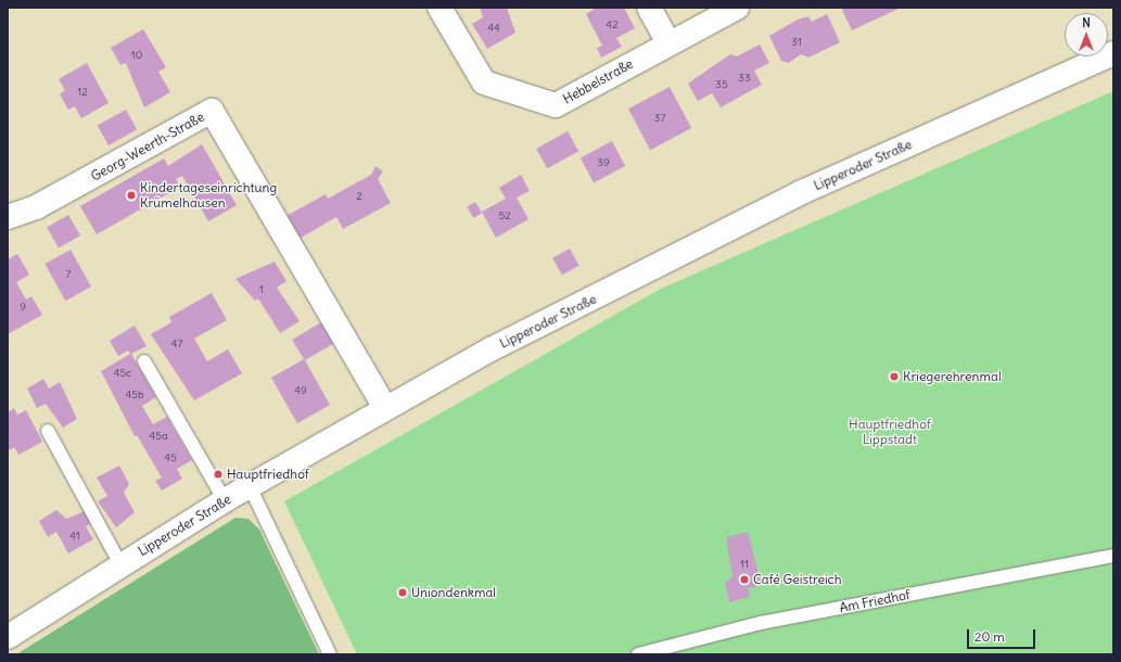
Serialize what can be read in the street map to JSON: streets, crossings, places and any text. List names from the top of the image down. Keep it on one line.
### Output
{"streets":{"main road":["Hebbelstraße","Georg-Weerth-Straße","Lipperoder Straße"],"lane":["Am Friedhof"]},"crossings":[["Georg-Weerth-Straße","Lipperoder Straße"]],"parks":["Hauptfriedhof Lippstadt"],"places":["Kindertageseinrichtung Krümelhausen","Kriegerehrenmal","Hauptfriedhof","Café Geistreich","Uniondenkmal"],"house_numbers":["42","44","31","10","33","35","12","37","39","2","52","7","1","9","47","45c","49","45b","45a","45","41","11"],"scale_bar":"20 m","north":"top"}
